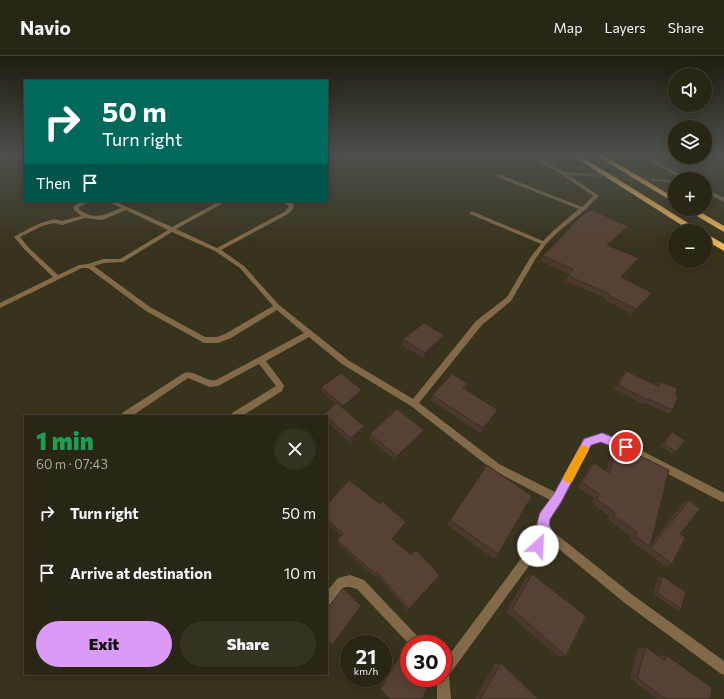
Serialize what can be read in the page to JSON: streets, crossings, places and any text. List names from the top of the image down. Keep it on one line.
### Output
{"page":{"header":"Navio","nav":["Map","Layers","Share"],"map_buttons":["+","−"],"turn":["50 m","Turn right"],"then":"Then","heading":["1 min","60 m · 07:43"],"list":[{"name":"Turn right","value":"50 m"},{"name":"Arrive at destination","value":"10 m"}],"buttons":["Exit","Share"],"speed":"21 km/h","limit":"30"}}
